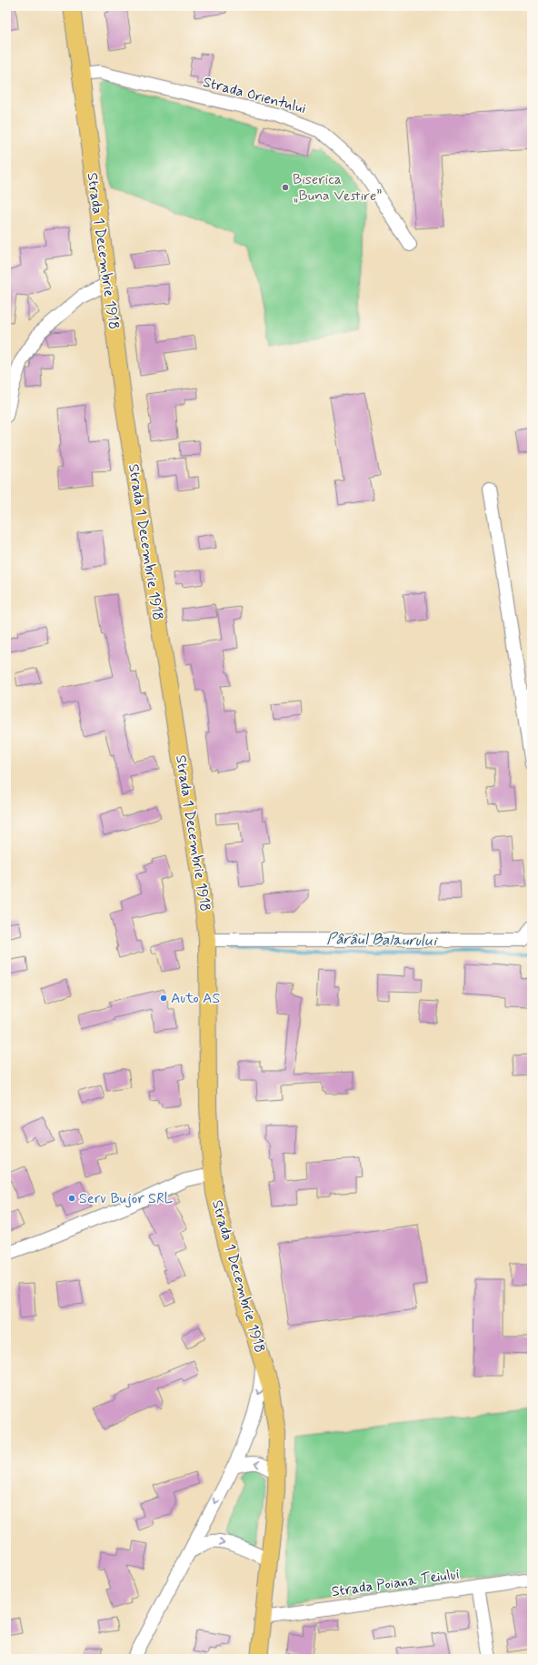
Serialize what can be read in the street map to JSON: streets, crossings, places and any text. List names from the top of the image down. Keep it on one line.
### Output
{"streets":{"main road":["Strada 1 Decembrie 1918"],"street":["Strada Orientului","Strada Poiana Teiului"]},"crossings":[["Strada Orientului","Strada 1 Decembrie 1918"],["Strada 1 Decembrie 1918","Strada Poiana Teiului"]],"water":["Pârâul Balaurului"],"places":["Biserica „Buna Vestire”","Auto AS","Serv Bujor SRL"]}
